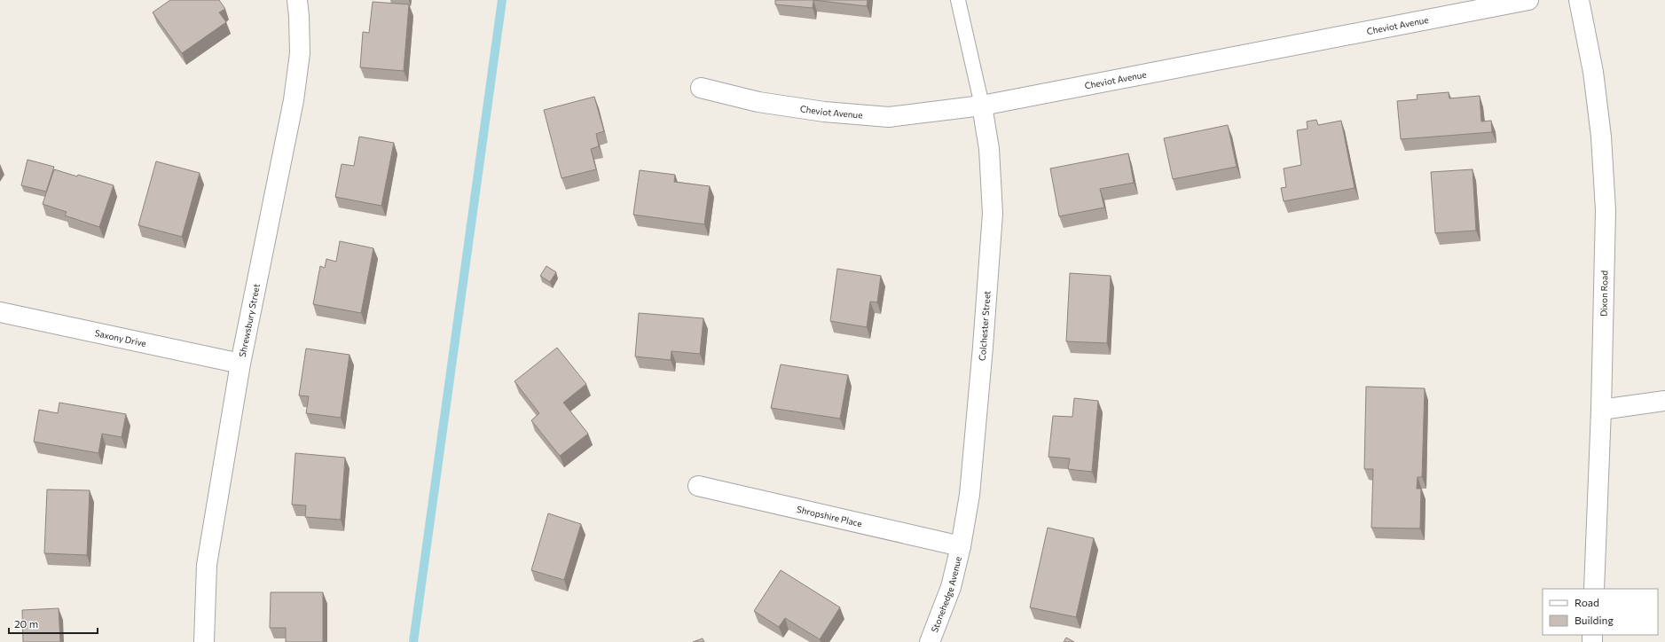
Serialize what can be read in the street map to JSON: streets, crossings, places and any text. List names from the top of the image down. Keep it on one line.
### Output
{"streets":{"street":["Cheviot Avenue","Dixon Road","Shrewsbury Street","Colchester Street","Saxony Drive","Shropshire Place","Stonehedge Avenue"]},"crossings":[["Cheviot Avenue","Colchester Street"],["Shrewsbury Street","Saxony Drive"],["Colchester Street","Shropshire Place"],["Colchester Street","Stonehedge Avenue"],["Shropshire Place","Stonehedge Avenue"]],"legend":["Road","Building"],"scale_bar":"20 m"}
